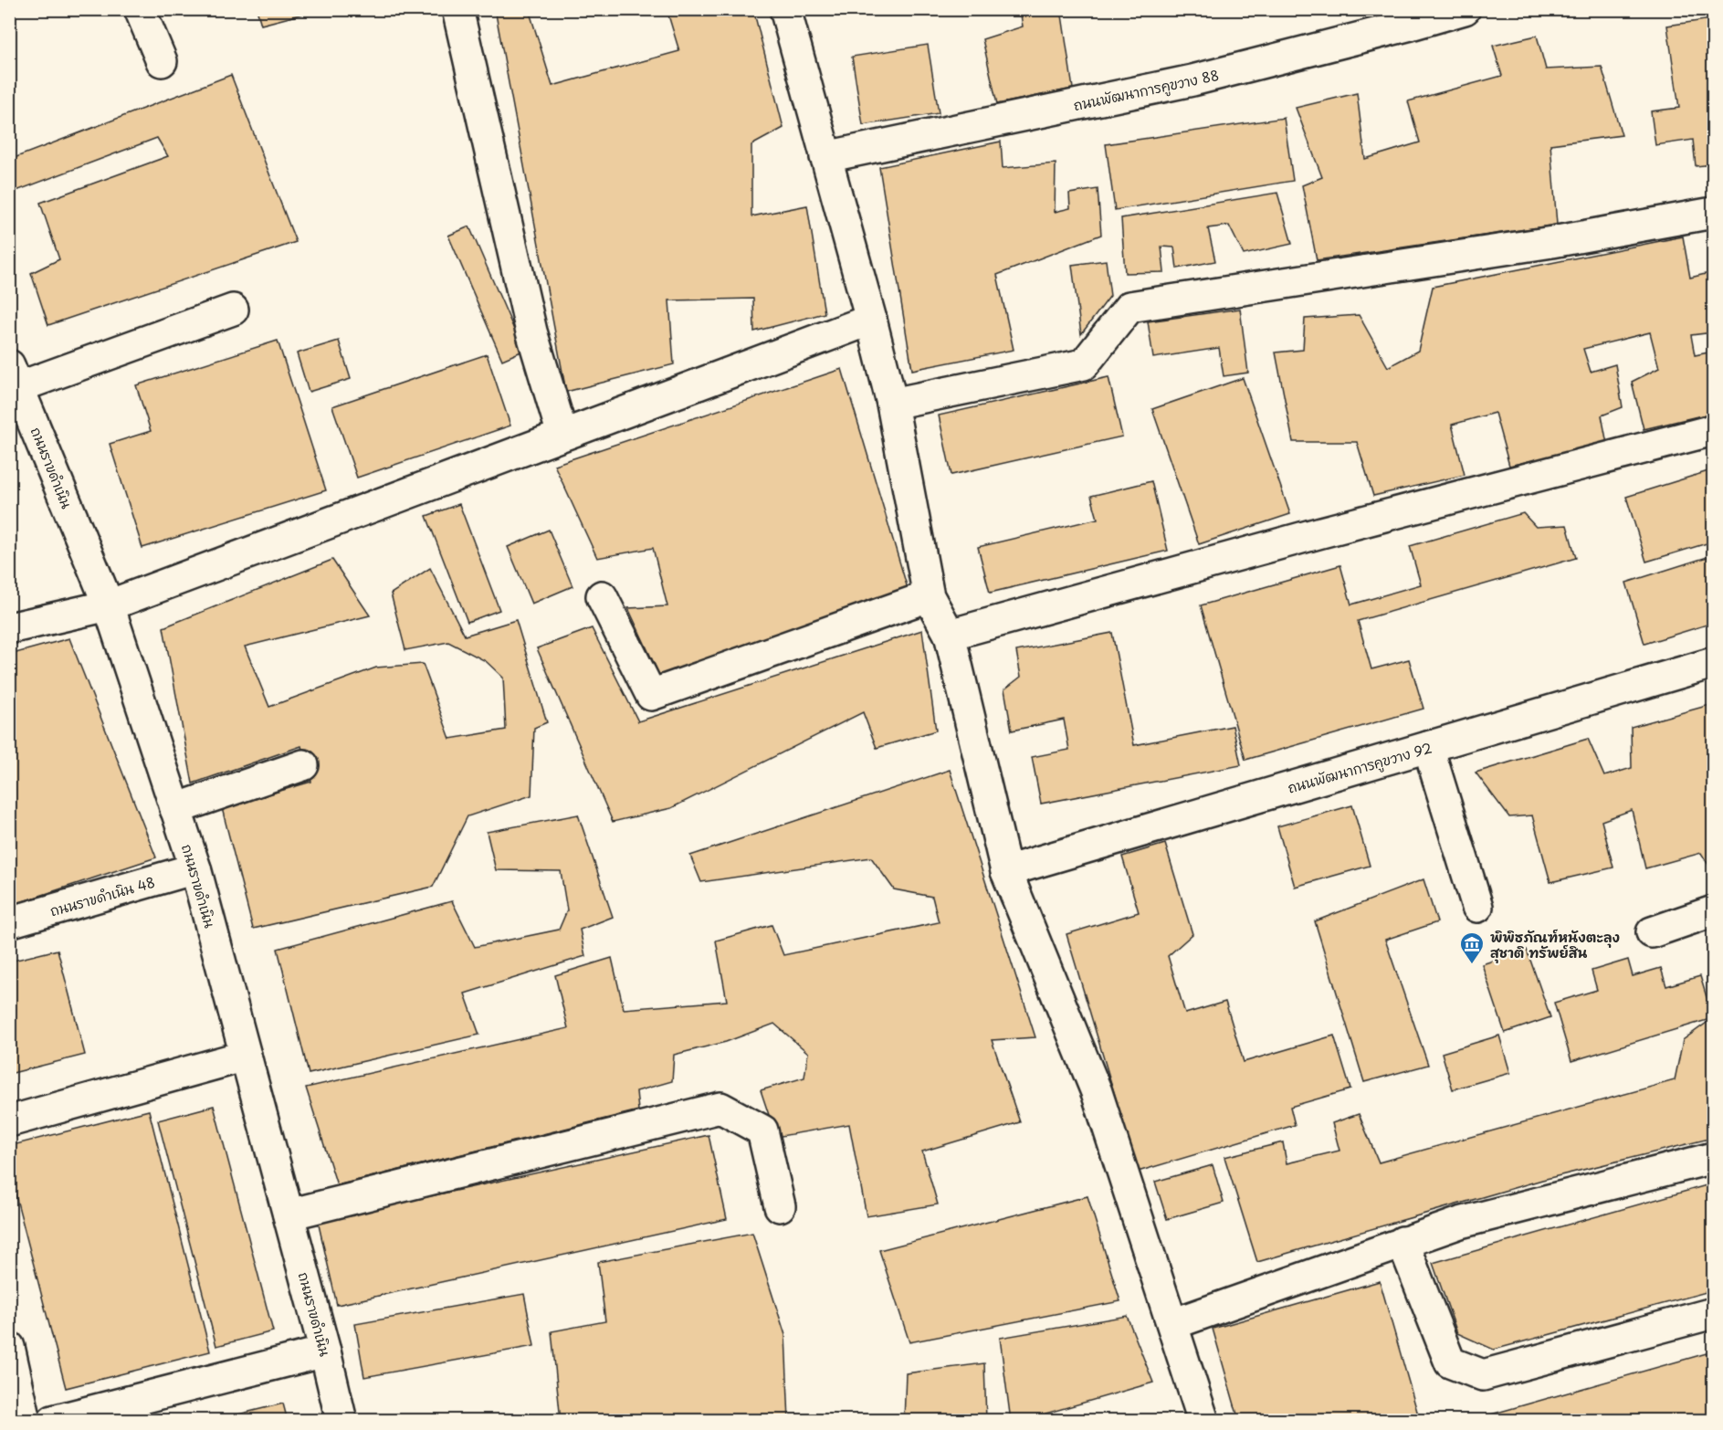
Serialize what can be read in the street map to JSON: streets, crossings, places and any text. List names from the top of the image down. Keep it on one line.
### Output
{"streets":{"street":["ถนนพัฒนาการคูขวาง 88","ถนนราขดำเนิน","ถนนพัฒนาการคูขวาง 92","ถนนราขดำเนิน 48"]},"crossings":[["ถนนราขดำเนิน","ถนนราขดำเนิน 48"]],"places":{"museum":["พิพิธภัณฑ์หนังตะลุง สุชาติ ทรัพย์สิน"]}}
